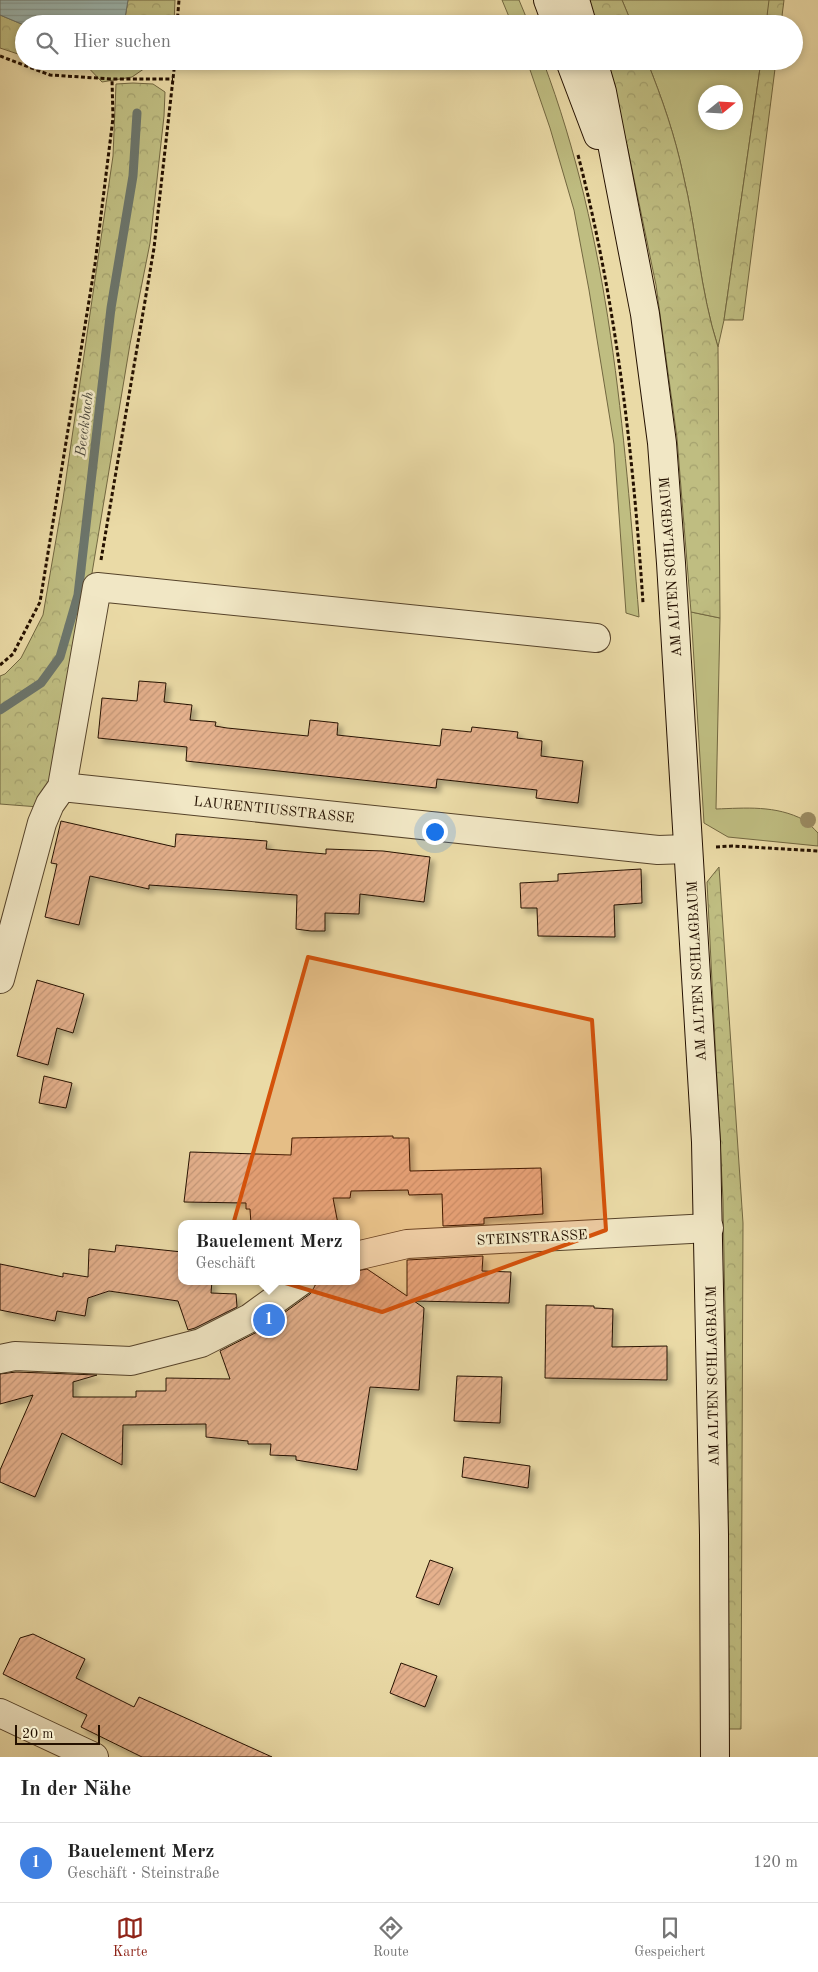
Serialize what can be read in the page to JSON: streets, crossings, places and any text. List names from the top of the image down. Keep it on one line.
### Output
{"streets":{"street":["AM ALTEN SCHLAGBAUM","LAURENTIUSSTRASSE","STEINSTRASSE"]},"crossings":[["AM ALTEN SCHLAGBAUM","LAURENTIUSSTRASSE"],["AM ALTEN SCHLAGBAUM","STEINSTRASSE"]],"water":["Beeckbach"],"scale_bar":"20 m","north":"right","page":{"search":"Hier suchen","popup":["Bauelement Merz","Geschäft"],"pins":"1","scale":"20 m","heading":"In der Nähe","list":[{"mark":"1","name":"Bauelement Merz","note":"Geschäft · Steinstraße","value":"120 m"}],"nav":["Karte","Route","Gespeichert"]}}
